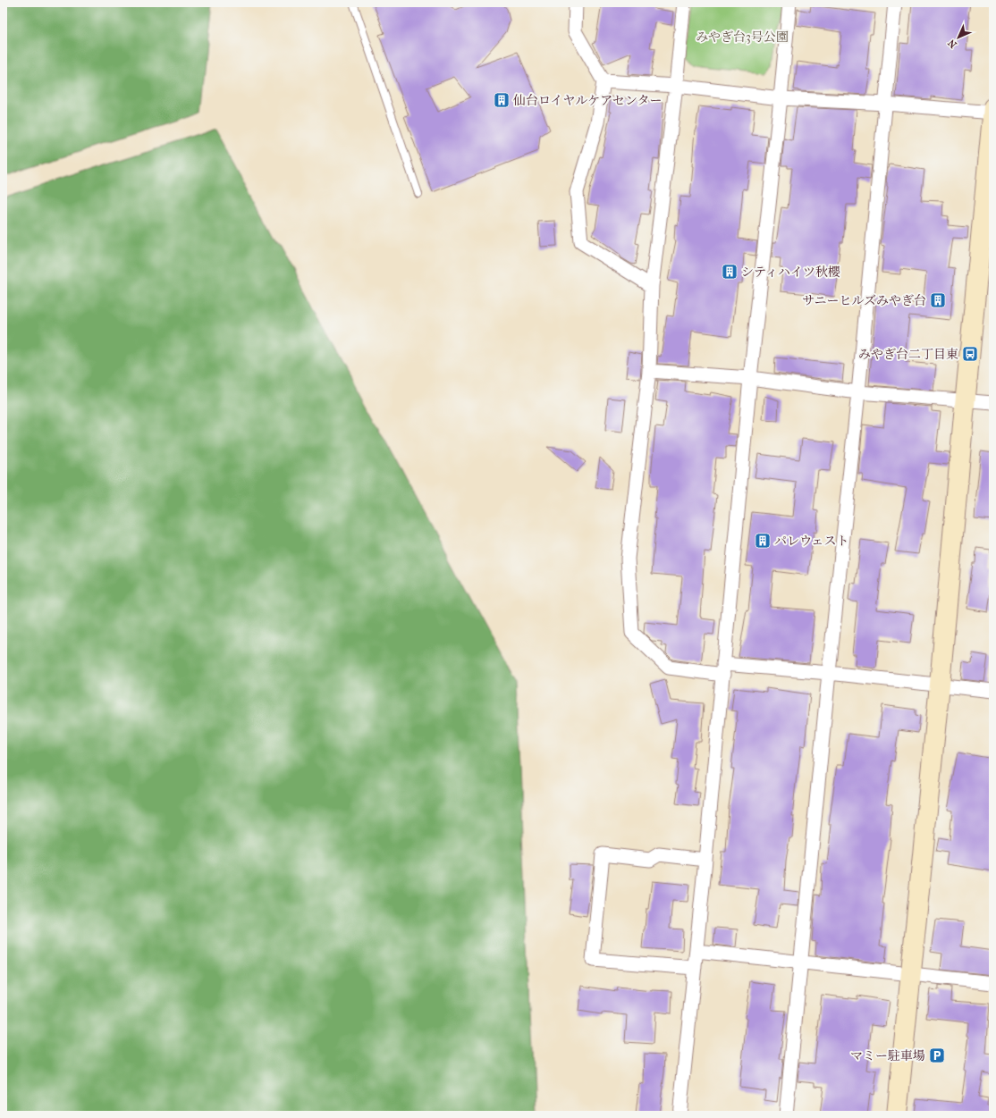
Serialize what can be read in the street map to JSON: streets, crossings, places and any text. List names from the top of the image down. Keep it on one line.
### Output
{"parks":["みやぎ台3号公園"],"places":{"building":["仙台ロイヤルケアセンター","シティハイツ秋櫻","サニーヒルズみやぎ台","パレウェスト"],"bus stop":["みやぎ台二丁目東"],"parking":["マミー駐車場"]},"north":"bottom left"}
